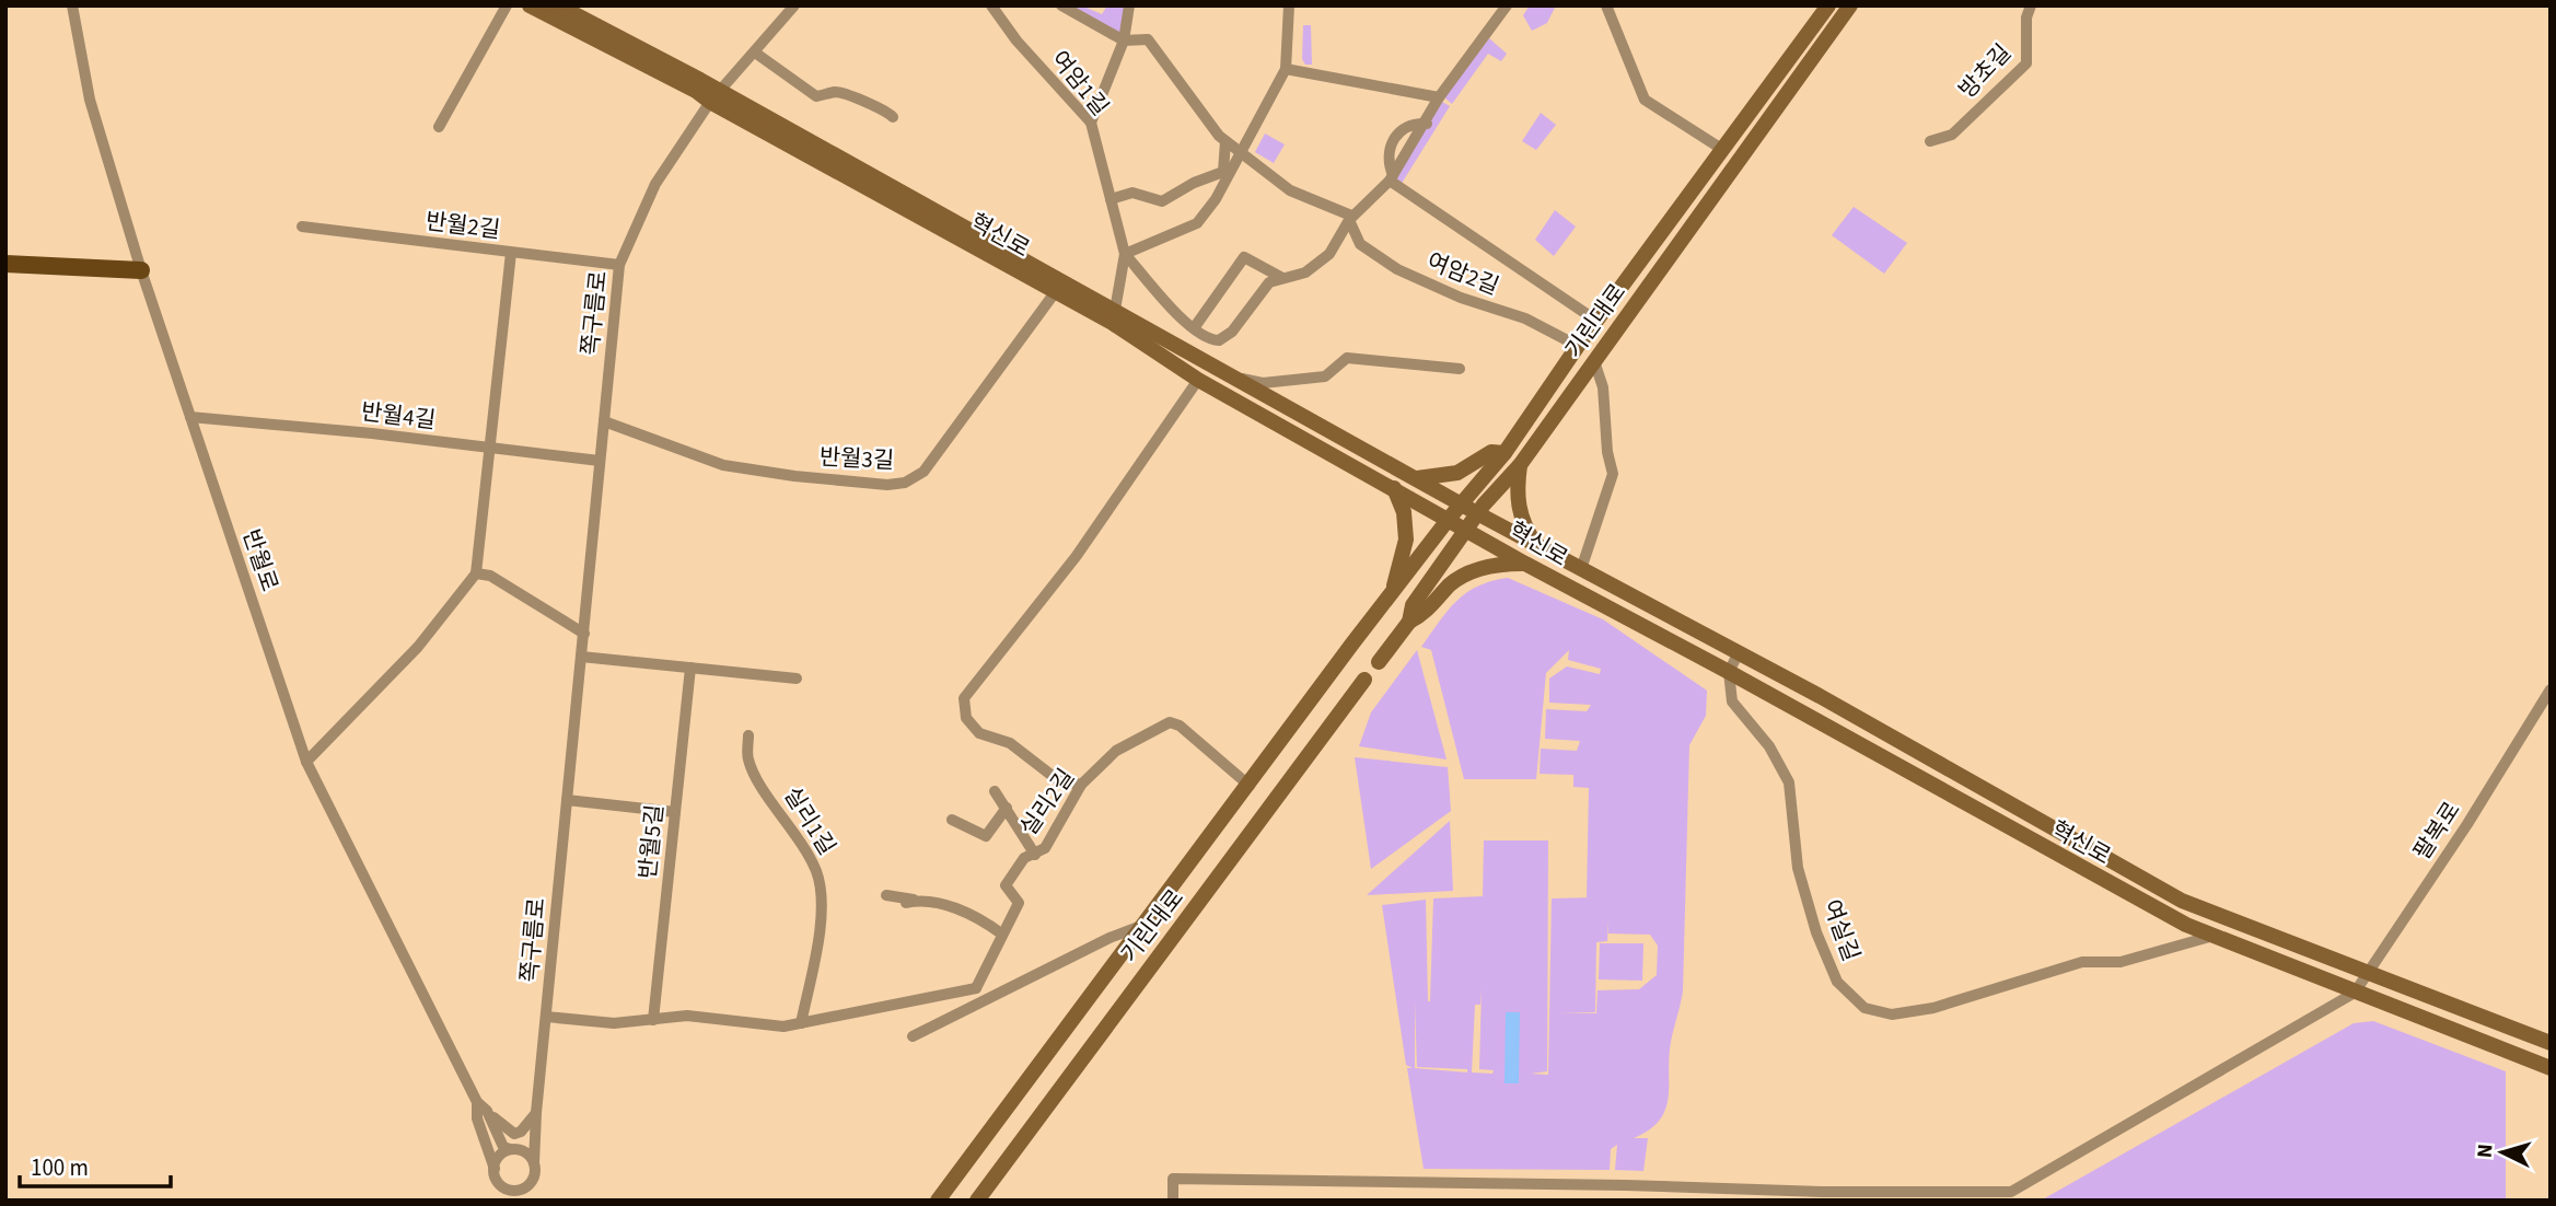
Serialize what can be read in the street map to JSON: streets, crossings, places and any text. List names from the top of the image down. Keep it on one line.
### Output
{"streets":{"street":["방초길","여암1길","반월2길","혁신로","여암2길","쪽구름로","기린대로","반월4길","반월3길","반월로","실리2길","실리1길","팔복로","반월5길","여실길"]},"crossings":[["여암1길","혁신로"],["반월2길","쪽구름로"],["혁신로","쪽구름로"],["혁신로","기린대로"],["혁신로","반월3길"],["혁신로","팔복로"],["혁신로","여실길"],["여암2길","기린대로"],["쪽구름로","반월4길"],["쪽구름로","반월3길"],["기린대로","실리2길"],["반월4길","반월로"]],"scale_bar":"100 m","north":"left"}
